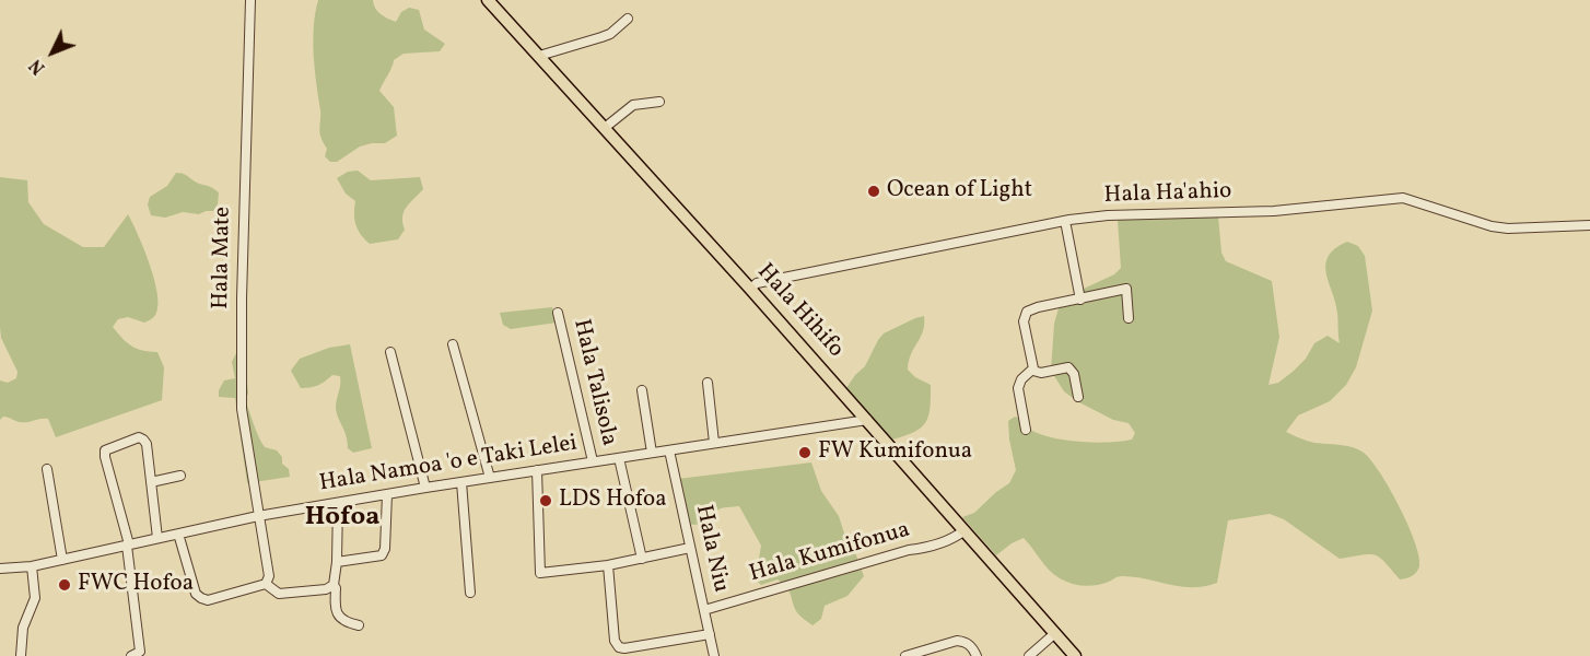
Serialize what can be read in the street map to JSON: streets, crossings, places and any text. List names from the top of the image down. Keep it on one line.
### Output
{"streets":{"main road":["Hala Hihifo"],"street":["Hala Ha'ahio","Hala Mate","Hala Talisola","Hala Namoa 'o e Taki Lelei","Hala Niu","Hala Kumifonua"]},"crossings":[["Hala Ha'ahio","Hala Hihifo"],["Hala Mate","Hala Namoa 'o e Taki Lelei"],["Hala Hihifo","Hala Namoa 'o e Taki Lelei"],["Hala Hihifo","Hala Kumifonua"],["Hala Talisola","Hala Namoa 'o e Taki Lelei"],["Hala Namoa 'o e Taki Lelei","Hala Niu"],["Hala Niu","Hala Kumifonua"]],"districts":["Hōfoa"],"places":["Ocean of Light","FW Kumifonua","LDS Hofoa","FWC Hofoa"],"north":"bottom left"}
